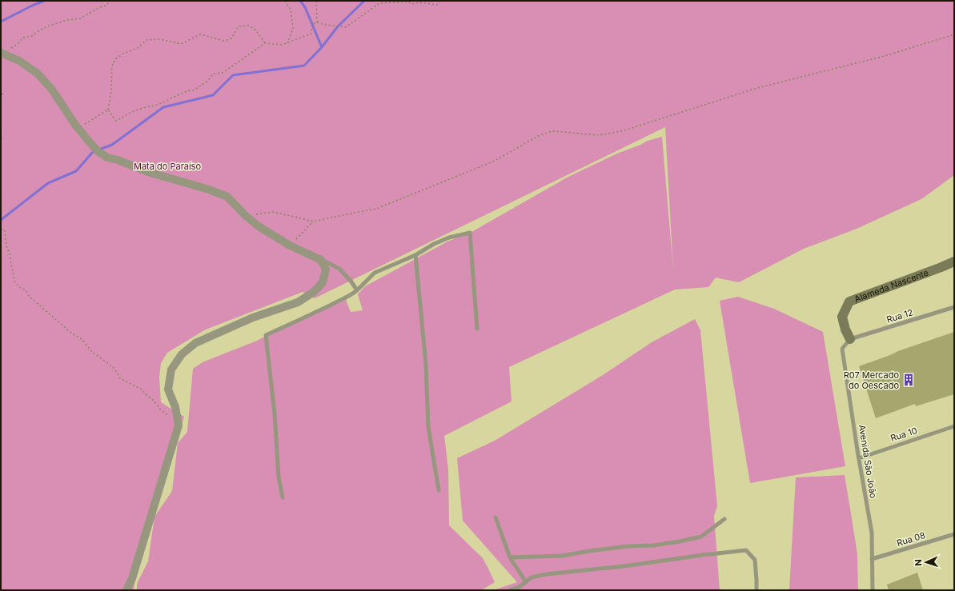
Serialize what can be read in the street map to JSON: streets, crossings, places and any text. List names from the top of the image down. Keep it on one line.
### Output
{"streets":{"street":["Alameda Nascente"],"lane":["Rua 12","Rua 10","Avenida São João","Rua 08"]},"crossings":[["Alameda Nascente","Rua 12"],["Alameda Nascente","Avenida São João"],["Rua 12","Avenida São João"],["Rua 10","Avenida São João"],["Avenida São João","Rua 08"]],"parks":["Mata do Paraíso"],"places":{"building":["R07 Mercado do Oescado"]},"north":"left"}
